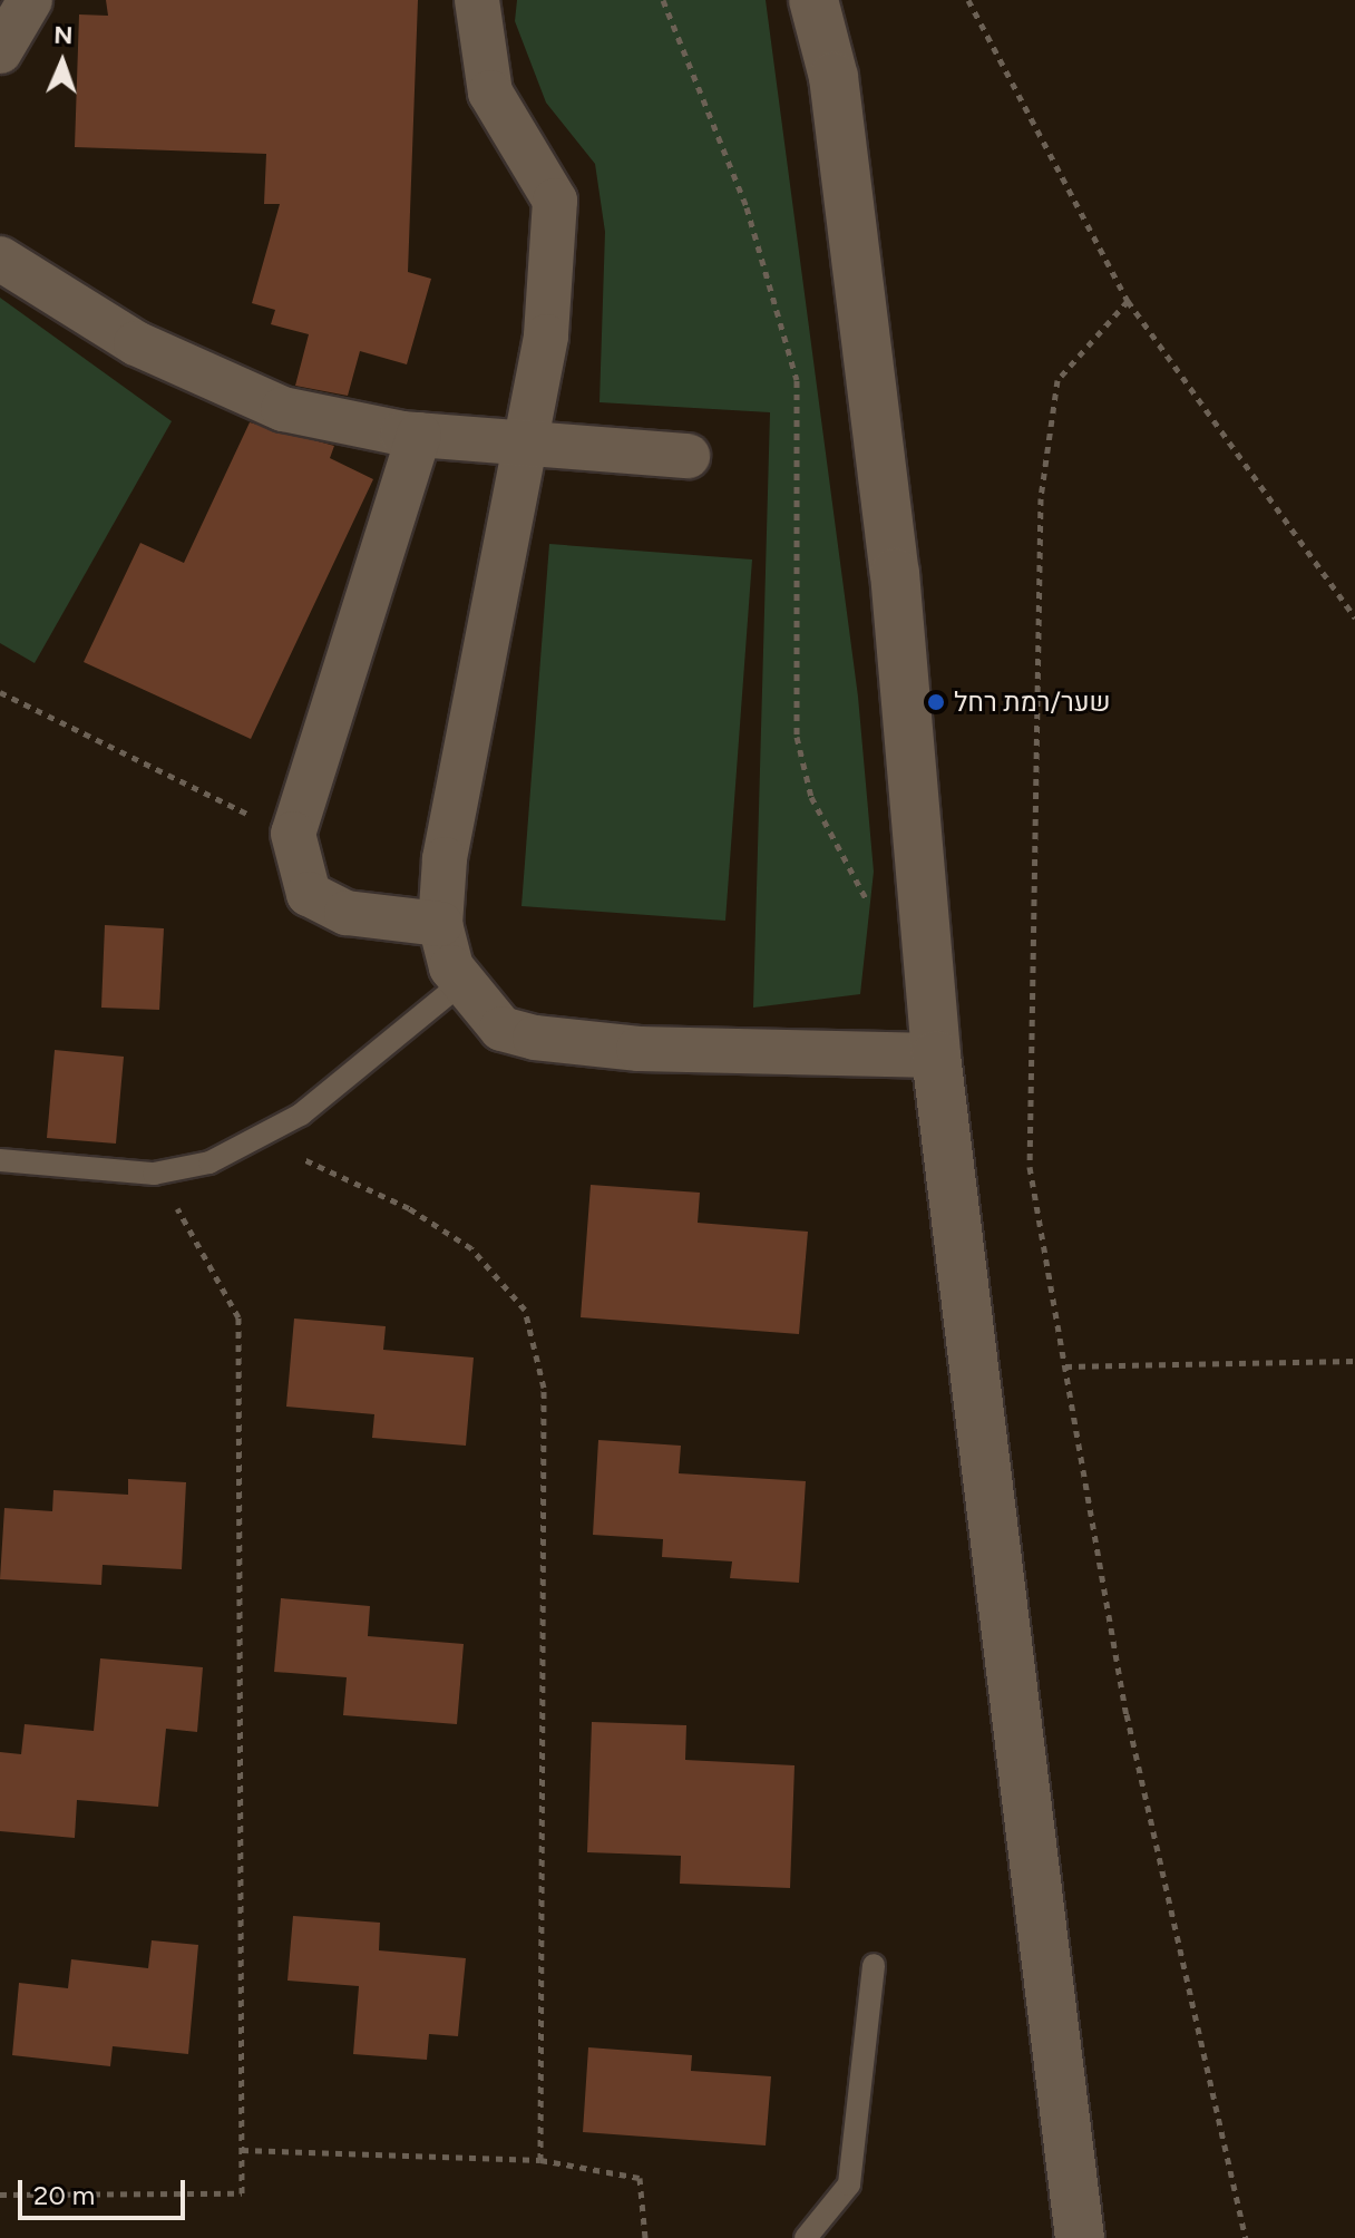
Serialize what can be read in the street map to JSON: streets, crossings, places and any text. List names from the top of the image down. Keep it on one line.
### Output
{"places":["שער/רמת רחל"],"scale_bar":"20 m","north":"top"}
